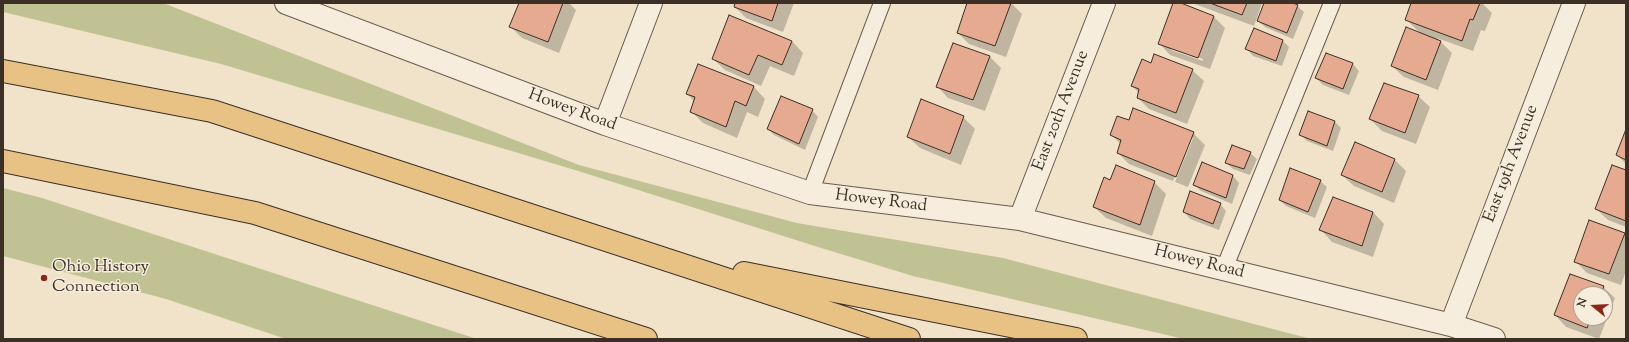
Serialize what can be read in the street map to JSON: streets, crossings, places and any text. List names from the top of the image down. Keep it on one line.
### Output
{"streets":{"street":["Howey Road","East 20th Avenue","East 19th Avenue"]},"crossings":[["Howey Road","East 20th Avenue"],["Howey Road","East 19th Avenue"]],"places":["Ohio History Connection"],"north":"left"}
